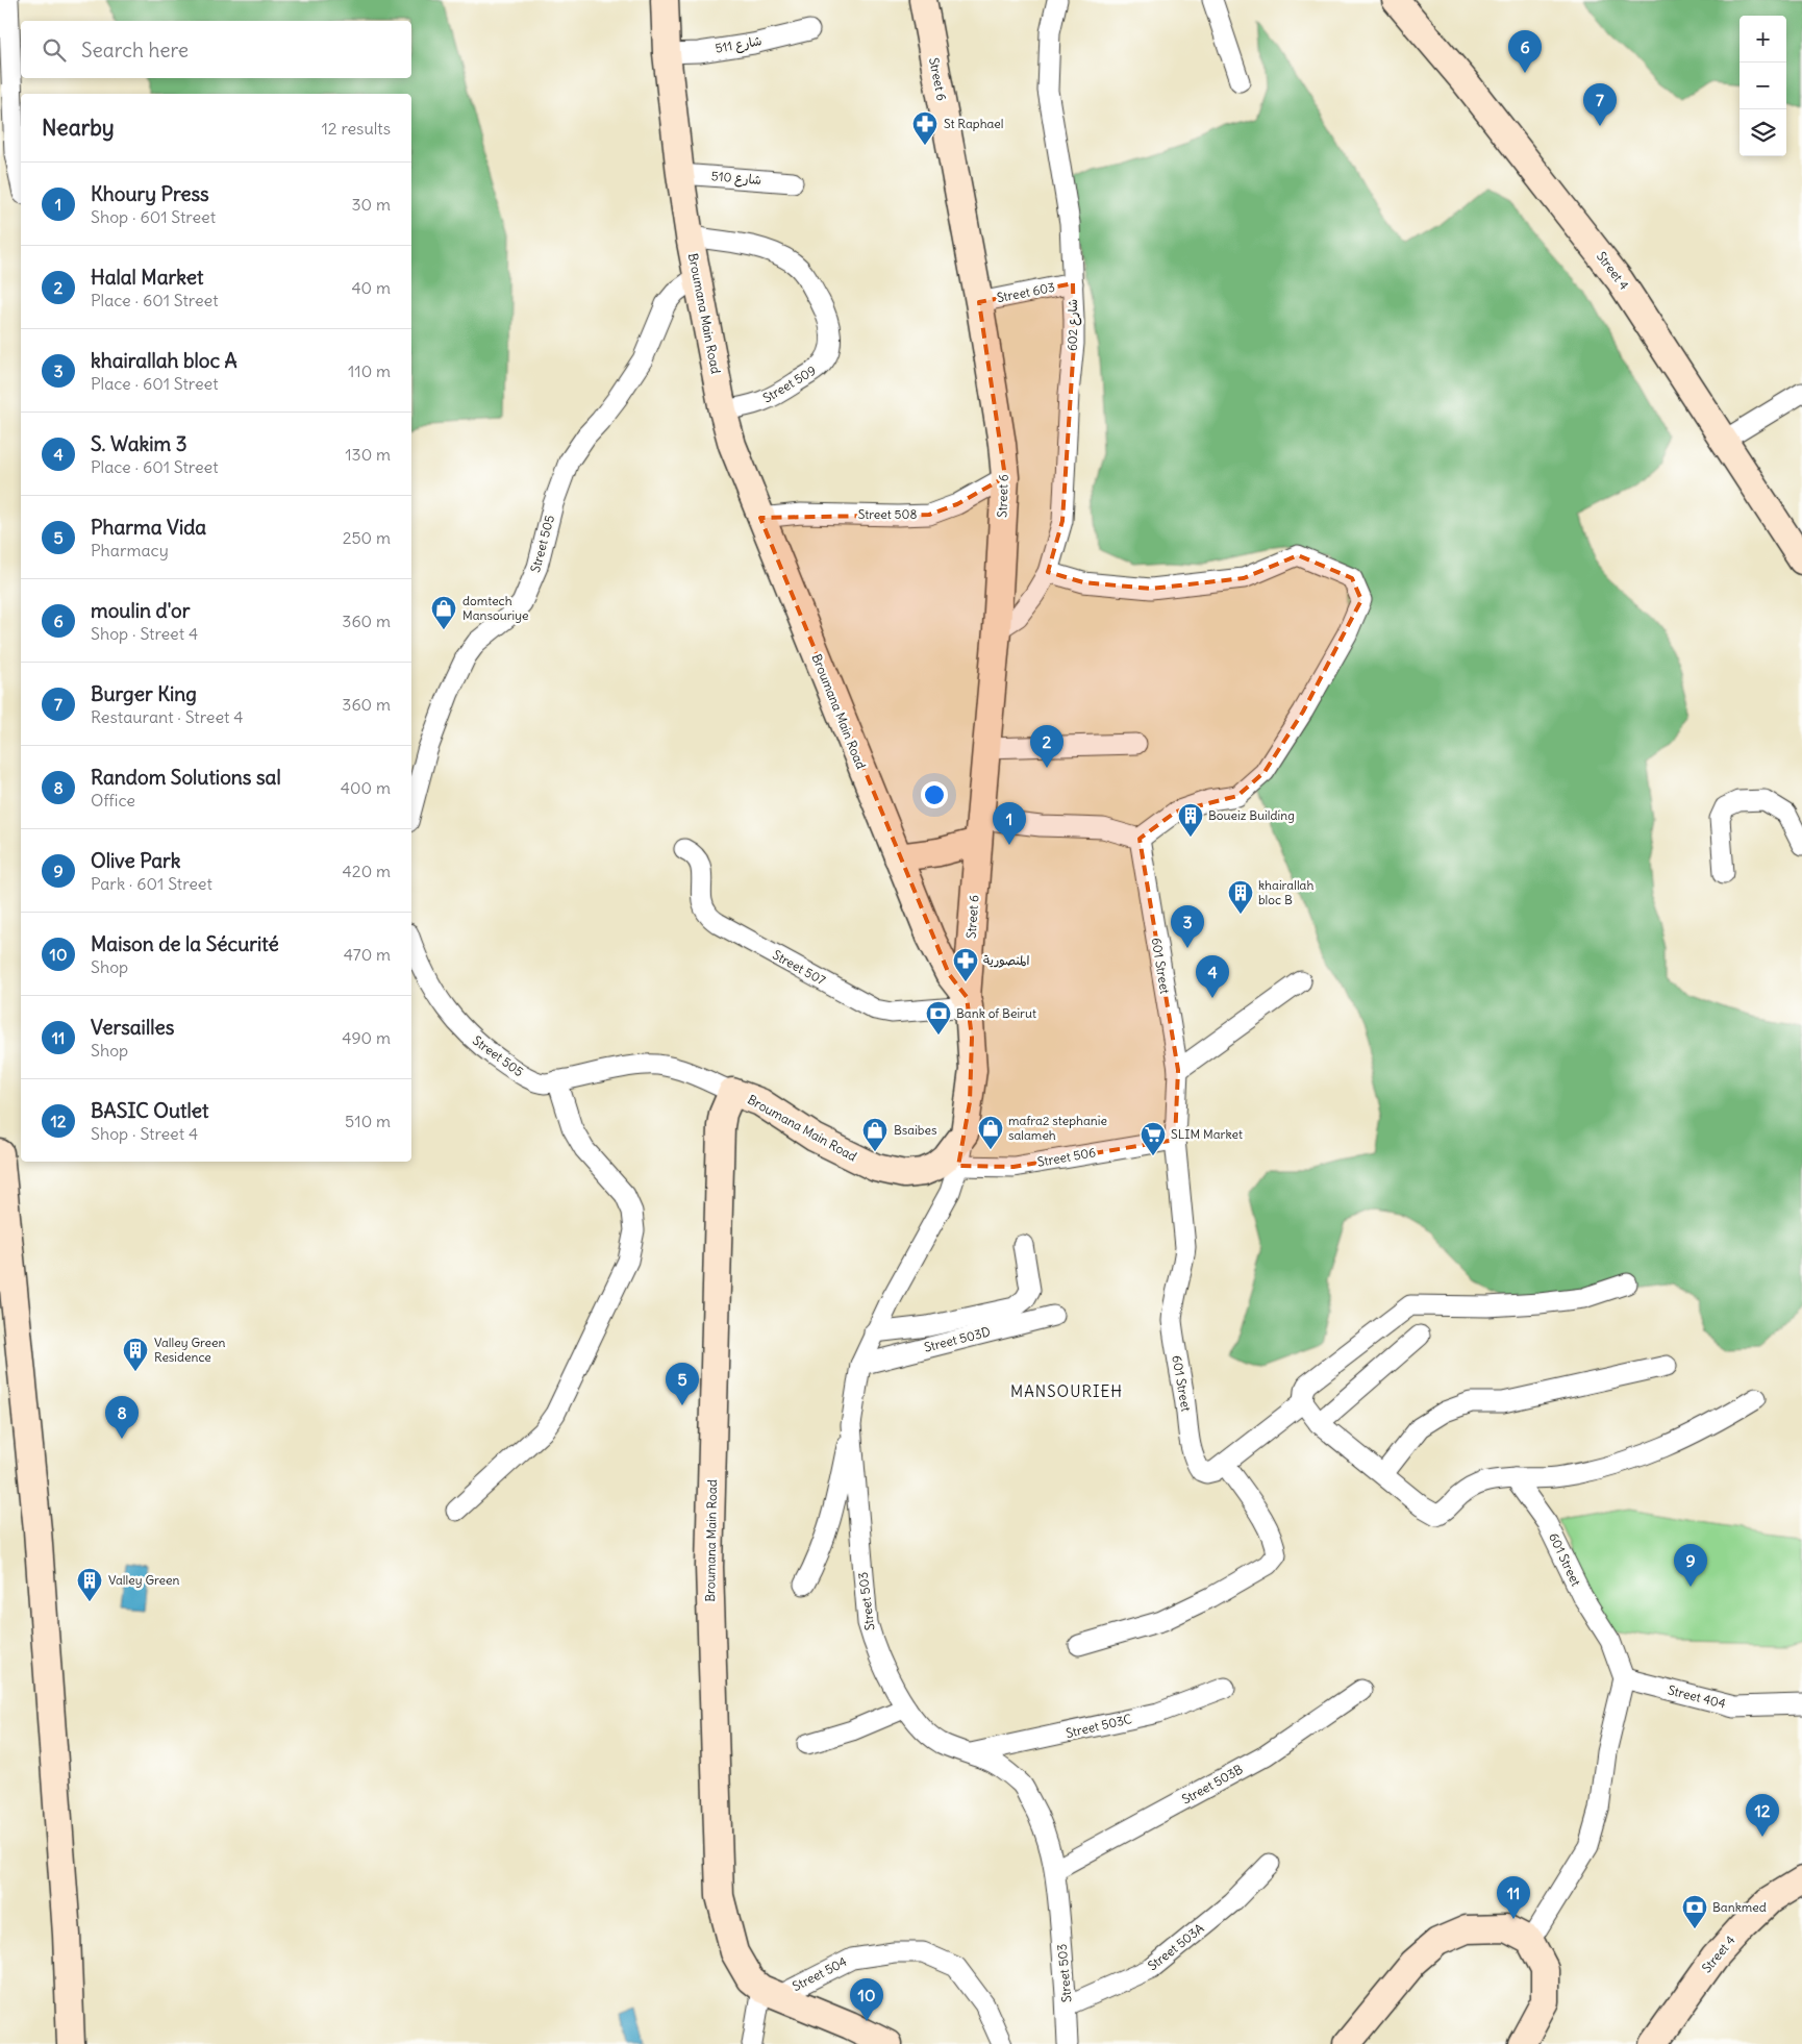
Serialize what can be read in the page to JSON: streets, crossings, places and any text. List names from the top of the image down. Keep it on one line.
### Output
{"streets":{"street":["شارع 511","Street 6","شارع 510","Street 4","Street 603","Broumana Main Road","شارع 602","Street 509","Street 508","Street 505","601 Street","Street 507","Street 506","Street 503D","Street 503","Street 404","Street 503C","Street 503B","Street 503A","Street 504"]},"crossings":[["شارع 511","Broumana Main Road"],["Street 6","Street 603"],["Street 6","Broumana Main Road"],["Street 6","شارع 602"],["Street 6","Street 508"],["Street 6","Street 507"],["شارع 510","Broumana Main Road"],["Street 603","شارع 602"],["Broumana Main Road","Street 509"],["Broumana Main Road","Street 508"],["Broumana Main Road","Street 505"],["Broumana Main Road","Street 507"],["Broumana Main Road","Street 503"],["Broumana Main Road","Street 504"],["601 Street","Street 506"],["601 Street","Street 404"],["Street 506","Street 503"],["Street 503D","Street 503"],["Street 503","Street 503C"],["Street 503","Street 503B"],["Street 503","Street 503A"]],"districts":["MANSOURIEH"],"places":{"pharmacy":["St Raphael","المنصورية"],"shop":["domtech Mansouriye","mafra2 stephanie salameh","Bsaibes"],"building":["Boueiz Building","khairallah bloc B","Valley Green Residence","Valley Green"],"bank":["Bank of Beirut","Bankmed"],"supermarket":["SLIM Market"]},"page":{"map_buttons":["+","−"],"search":"Search here","pins":["6","7","2","1","3","4","5","8","9","12","11","10"],"heading":["Nearby","12 results"],"list":[{"mark":"1","name":"Khoury Press","note":"Shop · 601 Street","value":"30 m"},{"mark":"2","name":"Halal Market","note":"Place · 601 Street","value":"40 m"},{"mark":"3","name":"khairallah bloc A","note":"Place · 601 Street","value":"110 m"},{"mark":"4","name":"S. Wakim 3","note":"Place · 601 Street","value":"130 m"},{"mark":"5","name":"Pharma Vida","note":"Pharmacy","value":"250 m"},{"mark":"6","name":"moulin d'or","note":"Shop · Street 4","value":"360 m"},{"mark":"7","name":"Burger King","note":"Restaurant · Street 4","value":"360 m"},{"mark":"8","name":"Random Solutions sal","note":"Office","value":"400 m"},{"mark":"9","name":"Olive Park","note":"Park · 601 Street","value":"420 m"},{"mark":"10","name":"Maison de la Sécurité","note":"Shop","value":"470 m"},{"mark":"11","name":"Versailles","note":"Shop","value":"490 m"},{"mark":"12","name":"BASIC Outlet","note":"Shop · Street 4","value":"510 m"}]}}
